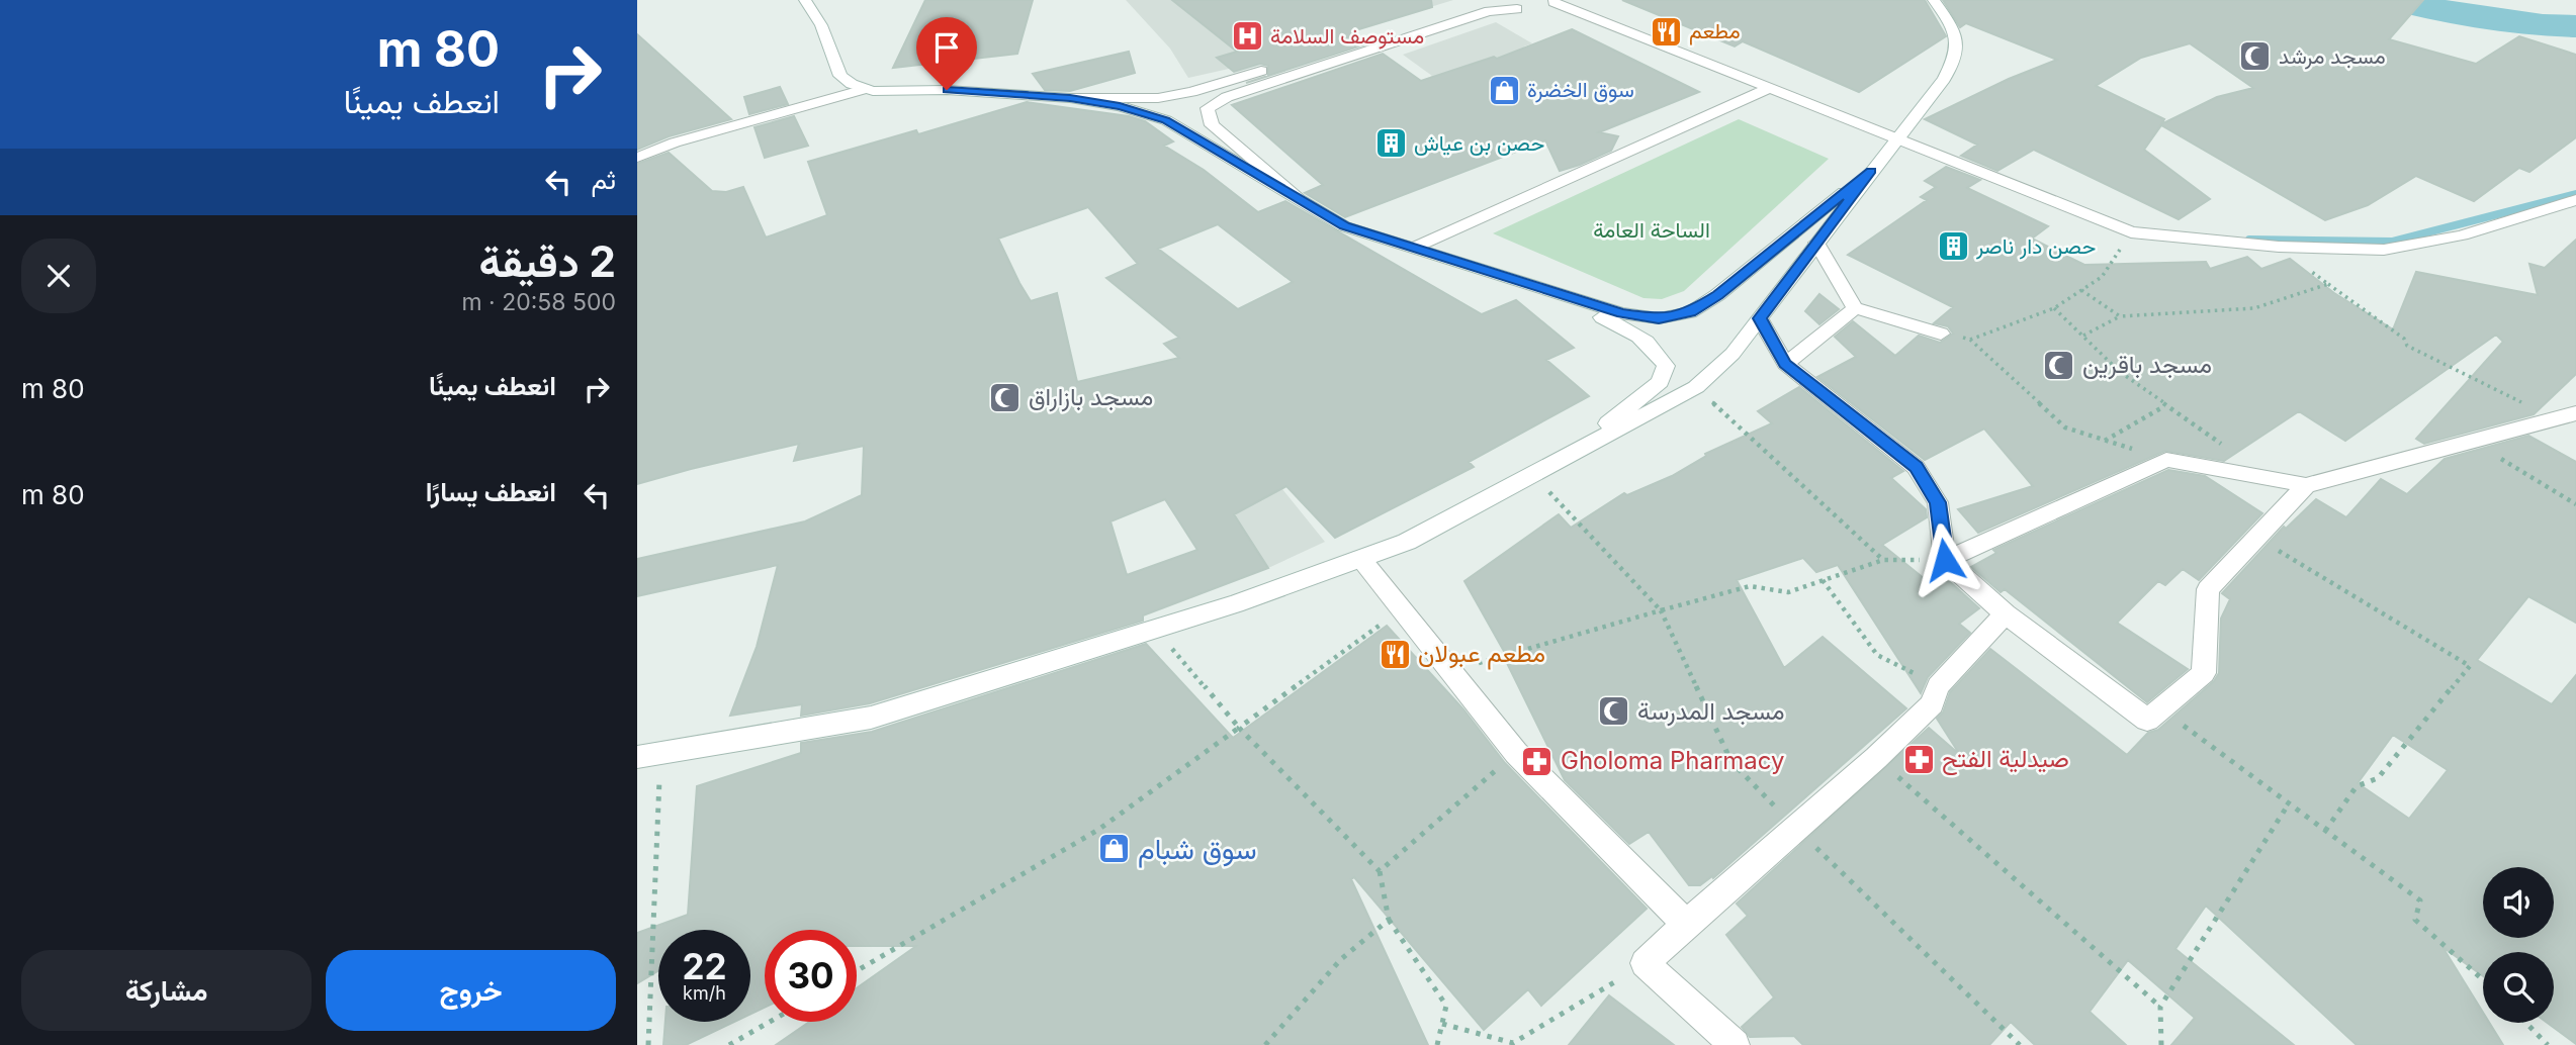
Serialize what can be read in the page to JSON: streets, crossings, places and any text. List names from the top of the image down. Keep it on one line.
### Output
{"parks":["الساحة العامة"],"places":{"restaurant":["مطعم","مطعم عبولان"],"hospital":["مستوصف السلامة"],"mosque":["مسجد مرشد","مسجد باقرين","مسجد بازاراق","مسجد المدرسة"],"shop":["سوق الخضرة","سوق شبام"],"building":["حصن بن عياش","حصن دار ناصر"],"pharmacy":["صيدلية الفتح","Gholoma Pharmacy"]},"page":{"turn":["80 m","انعطف يمينًا"],"then":"ثم","heading":["2 دقيقة","500 m · 20:58"],"list":[{"name":"انعطف يمينًا","value":"80 m"},{"name":"انعطف يسارًا","value":"80 m"}],"speed":"22 km/h","limit":"30","buttons":["خروج","مشاركة"]}}
